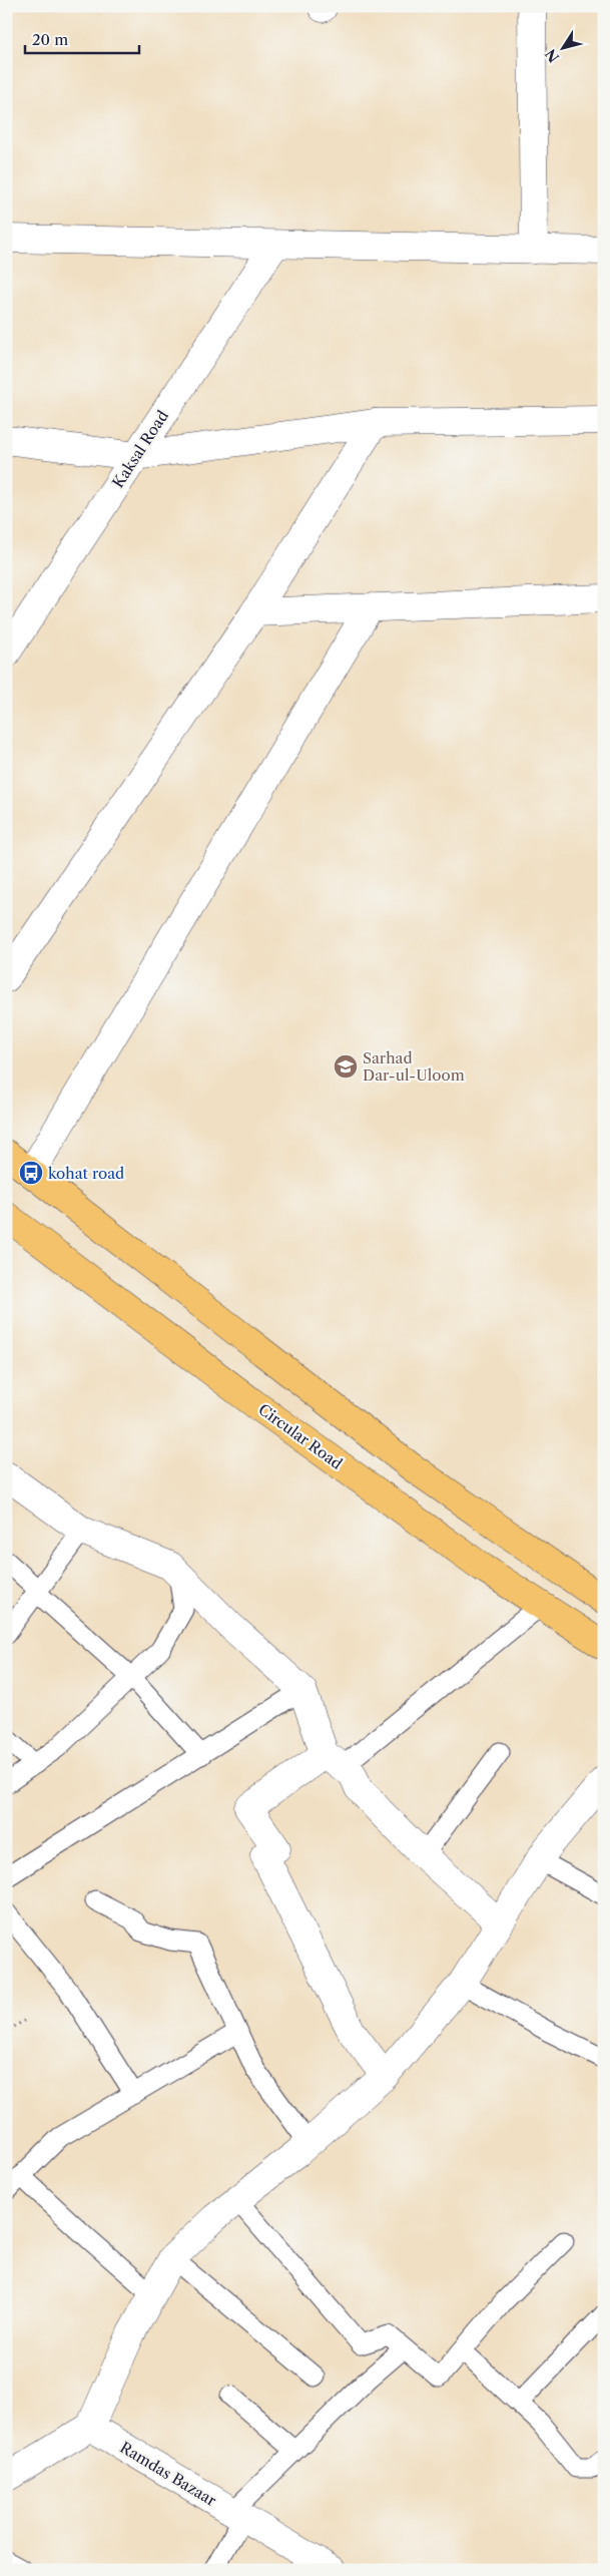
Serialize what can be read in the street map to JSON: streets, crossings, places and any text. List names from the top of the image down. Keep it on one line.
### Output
{"streets":{"main road":["Circular Road"],"street":["Kaksal Road","Ramdas Bazaar"]},"places":{"school or university":["Sarhad Dar-ul-Uloom"],"bus stop":["kohat road"]},"scale_bar":"20 m","north":"bottom left"}
